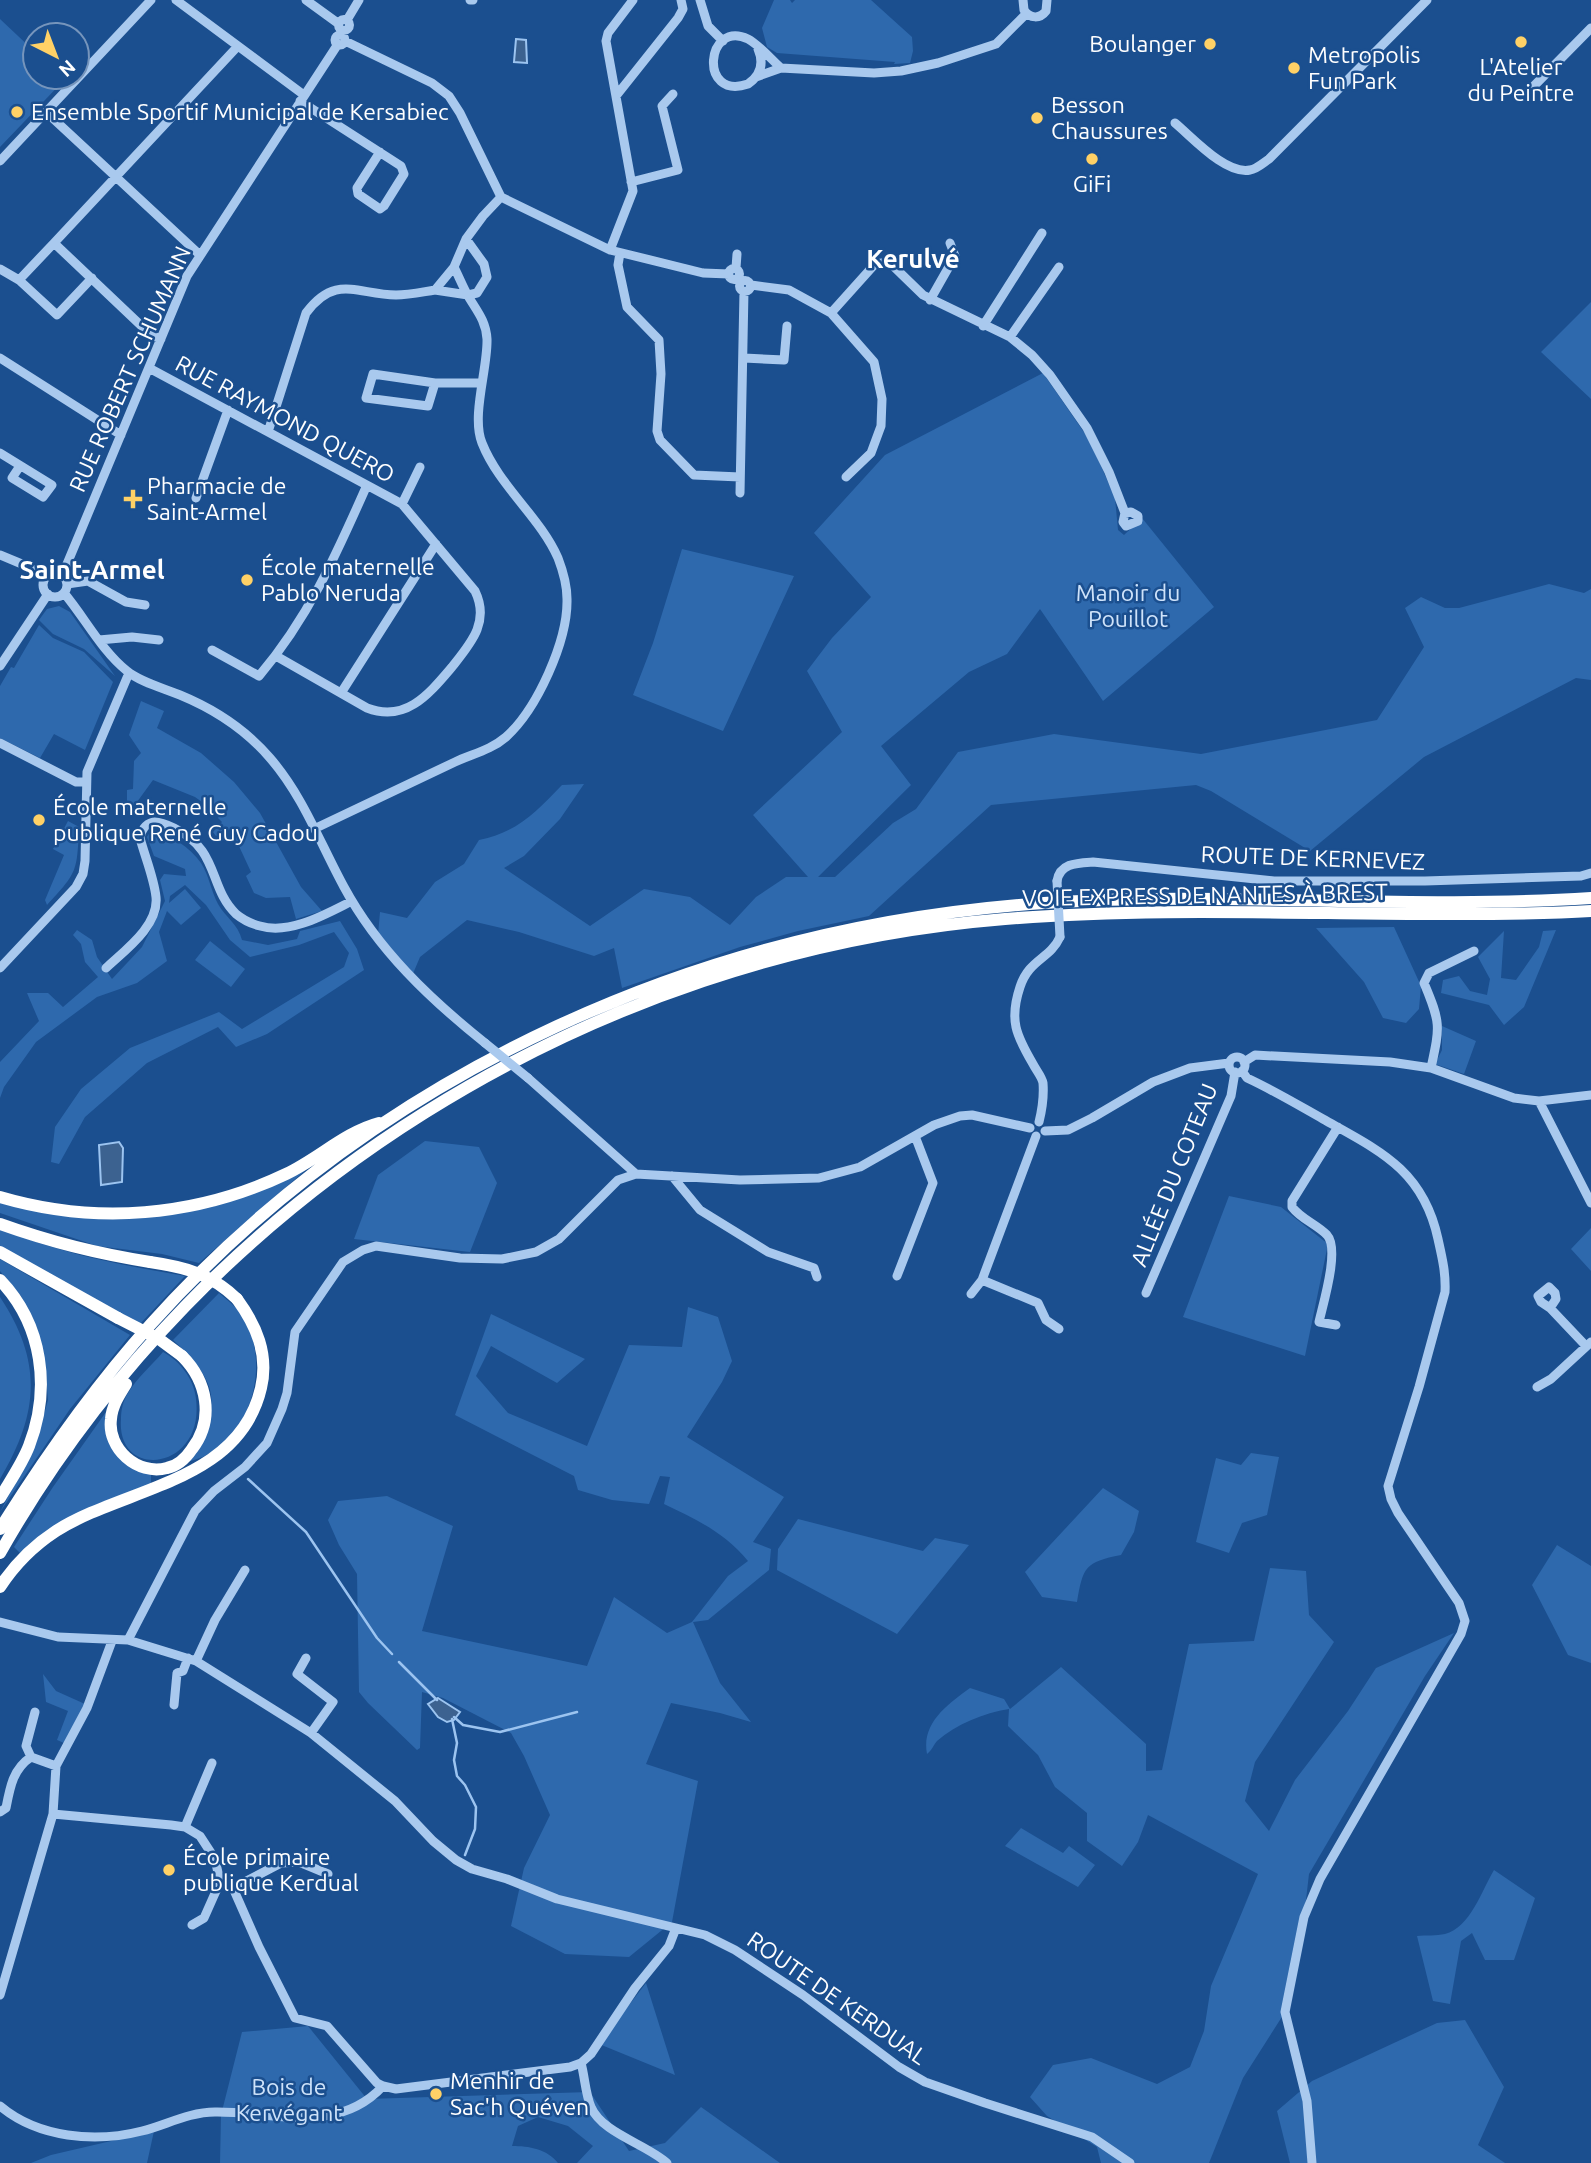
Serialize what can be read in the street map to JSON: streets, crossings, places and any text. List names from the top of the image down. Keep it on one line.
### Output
{"streets":{"highway":["VOIE EXPRESS DE NANTES À BREST"],"street":["RUE ROBERT SCHUMANN","RUE RAYMOND QUERO","ROUTE DE KERNEVEZ","ALLÉE DU COTEAU","ROUTE DE KERDUAL"]},"crossings":[["RUE ROBERT SCHUMANN","RUE RAYMOND QUERO"]],"districts":["Kerulvé","Saint-Armel"],"parks":["Manoir du Pouillot","Bois de Kervégant"],"places":{"other":["L'Atelier du Peintre","Boulanger","Metropolis Fun Park","Ensemble Sportif Municipal de Kersabiec","Besson Chaussures","GiFi","École maternelle Pablo Neruda","École maternelle publique René Guy Cadou","École primaire publique Kerdual","Menhir de Sac'h Quéven"],"health":["Pharmacie de Saint-Armel"]},"north":"bottom right"}
